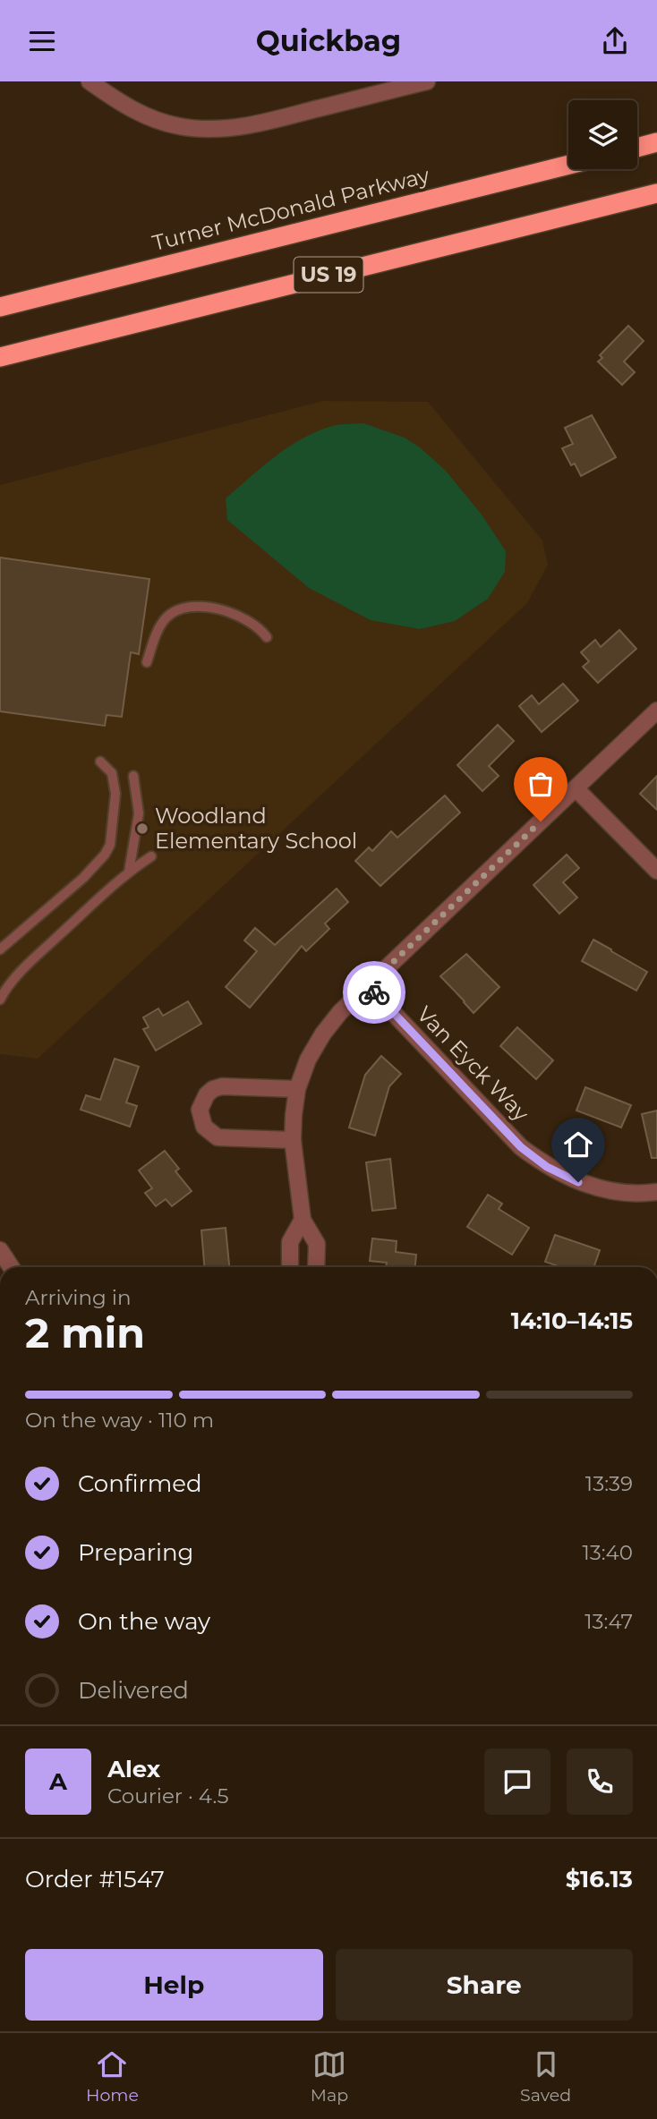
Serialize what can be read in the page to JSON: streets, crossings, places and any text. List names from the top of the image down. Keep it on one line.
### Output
{"streets":{"highway":["Turner McDonald Parkway","US 19"],"street":["Van Eyck Way"]},"places":["Woodland Elementary School"],"page":{"header":"Quickbag","heading":["2 min","Arriving in","14:10–14:15"],"panel":["Alex","Courier · 4.5","Order #1547","$16.13"],"bar":"On the way · 110 m","list":[["Confirmed","13:39"],["Preparing","13:40"],["On the way","13:47"],"Delivered"],"round":"A","buttons":["Help","Share"],"tabs":["Home","Map","Saved"]}}
